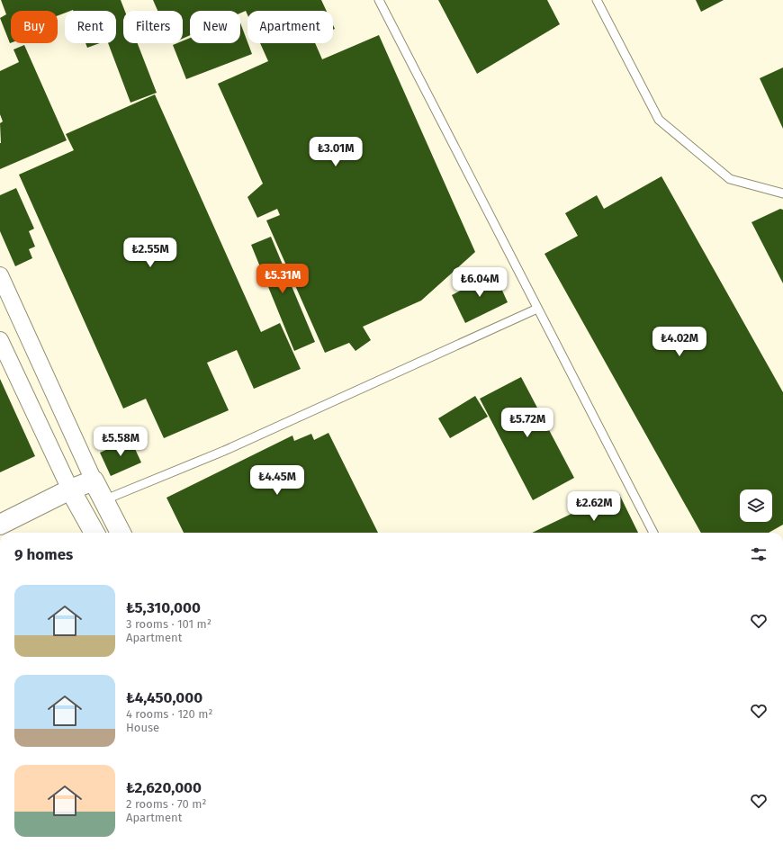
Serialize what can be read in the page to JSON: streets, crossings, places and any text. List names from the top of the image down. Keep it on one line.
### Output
{"page":{"chip":["Buy","Rent","Filters","New","Apartment"],"price":["₺3.01M","₺2.55M","₺5.31M","₺6.04M","₺4.02M","₺5.72M","₺5.58M","₺4.45M","₺2.62M"],"heading":"9 homes","list":[{"name":"₺5,310,000","note":"3 rooms · 101 m² · Apartment"},{"name":"₺4,450,000","note":"4 rooms · 120 m² · House"},{"name":"₺2,620,000","note":"2 rooms · 70 m² · Apartment"}]}}
